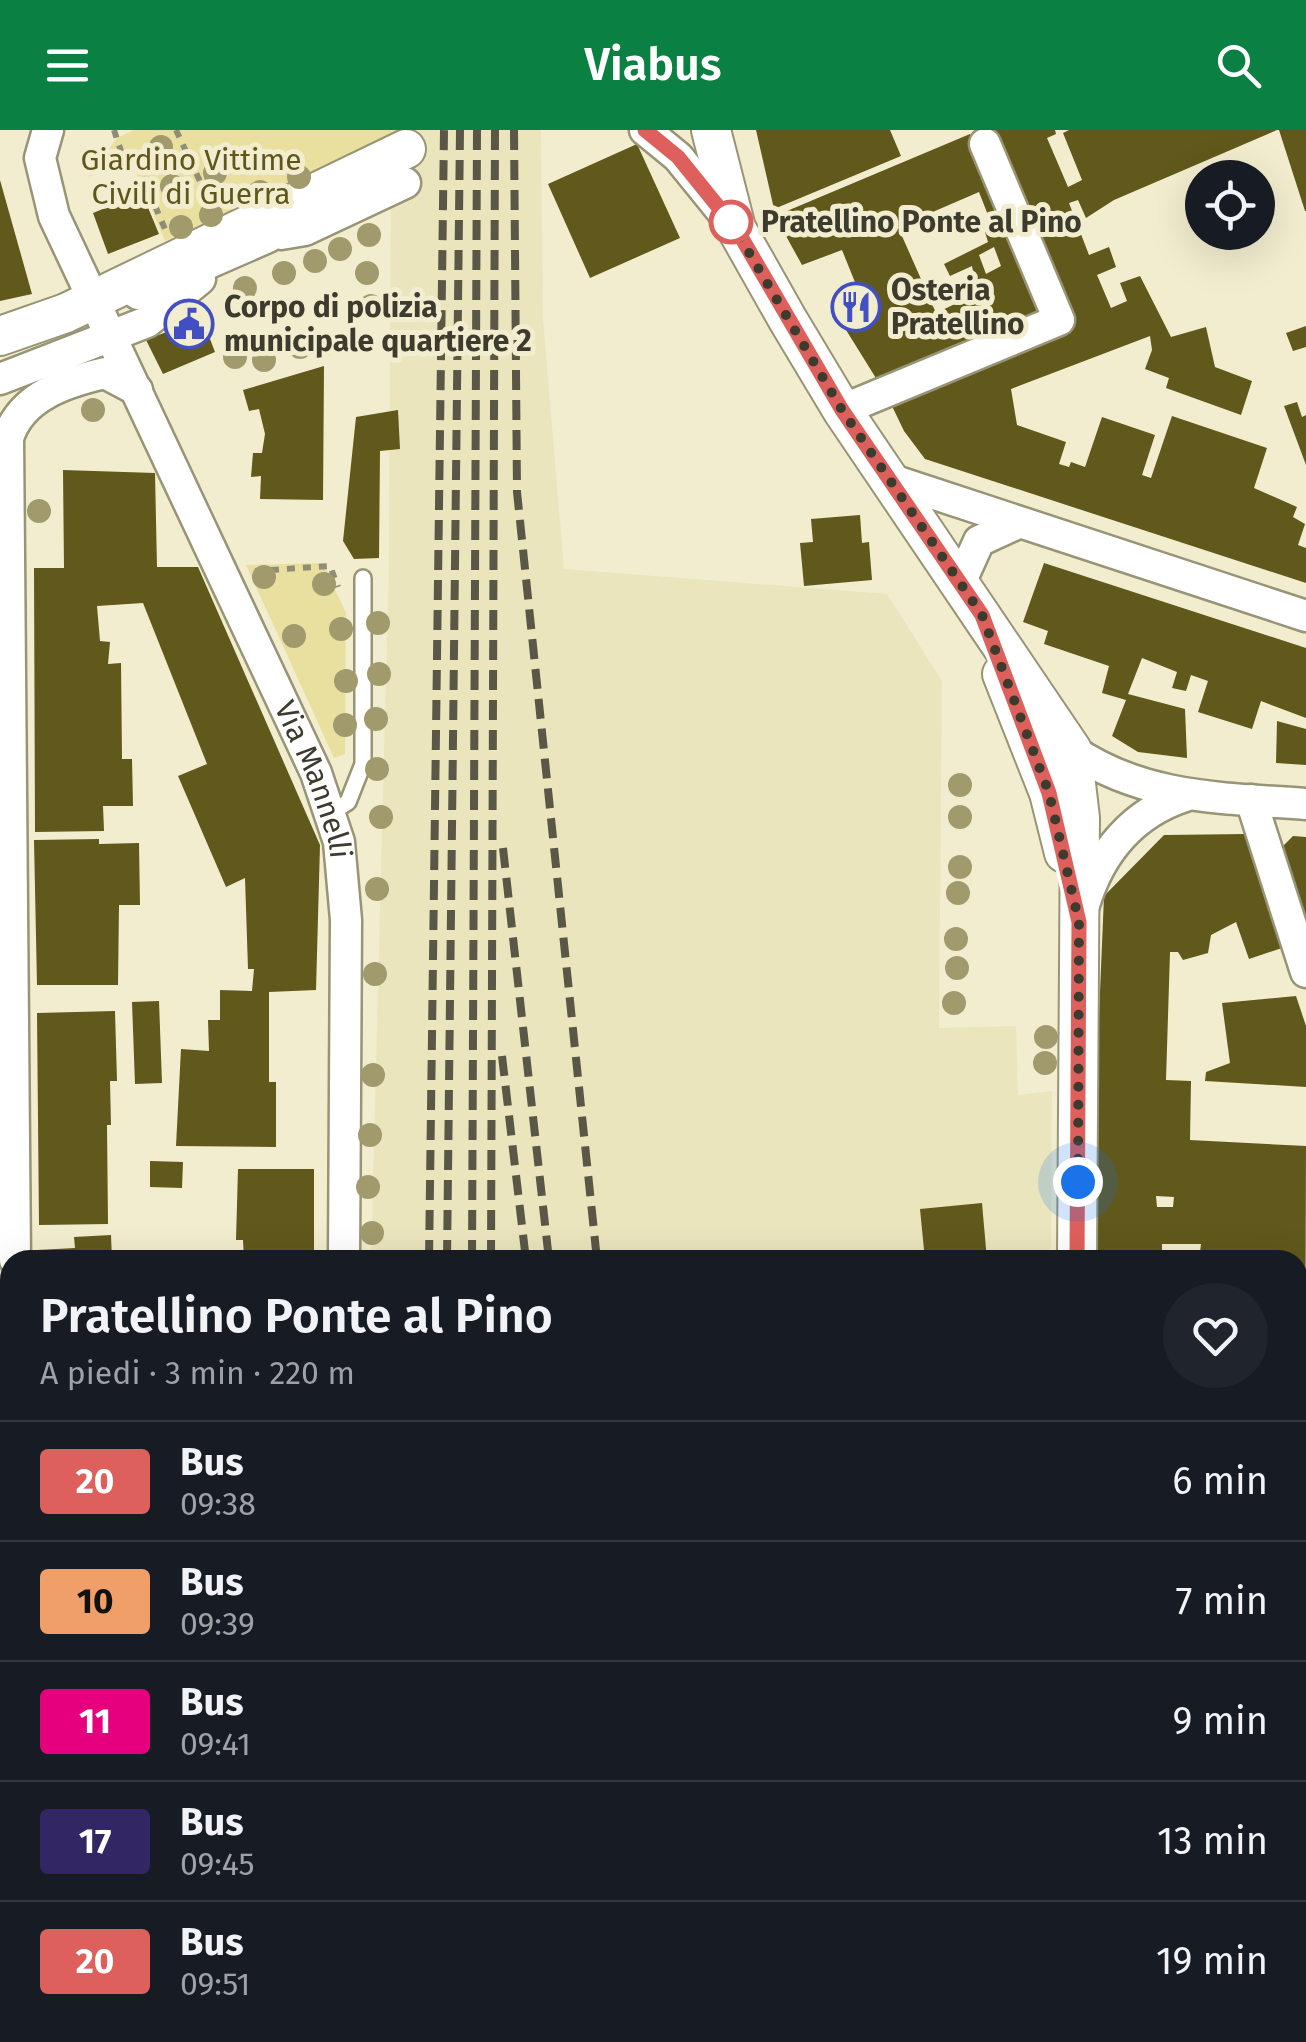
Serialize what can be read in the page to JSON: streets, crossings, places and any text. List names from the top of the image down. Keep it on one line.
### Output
{"streets":{"street":["Via Mannelli"]},"parks":["Giardino Vittime Civili di Guerra"],"places":{"other":["Pratellino Ponte al Pino"],"restaurant":["Osteria Pratellino"],"public building":["Corpo di polizia municipale quartiere 2"]},"lines":["bus line 20"],"page":{"header":"Viabus","heading":["Pratellino Ponte al Pino","A piedi · 3 min · 220 m"],"list":[{"mark":"20","name":"Bus","note":"09:38","value":"6 min"},{"mark":"10","name":"Bus","note":"09:39","value":"7 min"},{"mark":"11","name":"Bus","note":"09:41","value":"9 min"},{"mark":"17","name":"Bus","note":"09:45","value":"13 min"},{"mark":"20","name":"Bus","note":"09:51","value":"19 min"}]}}
